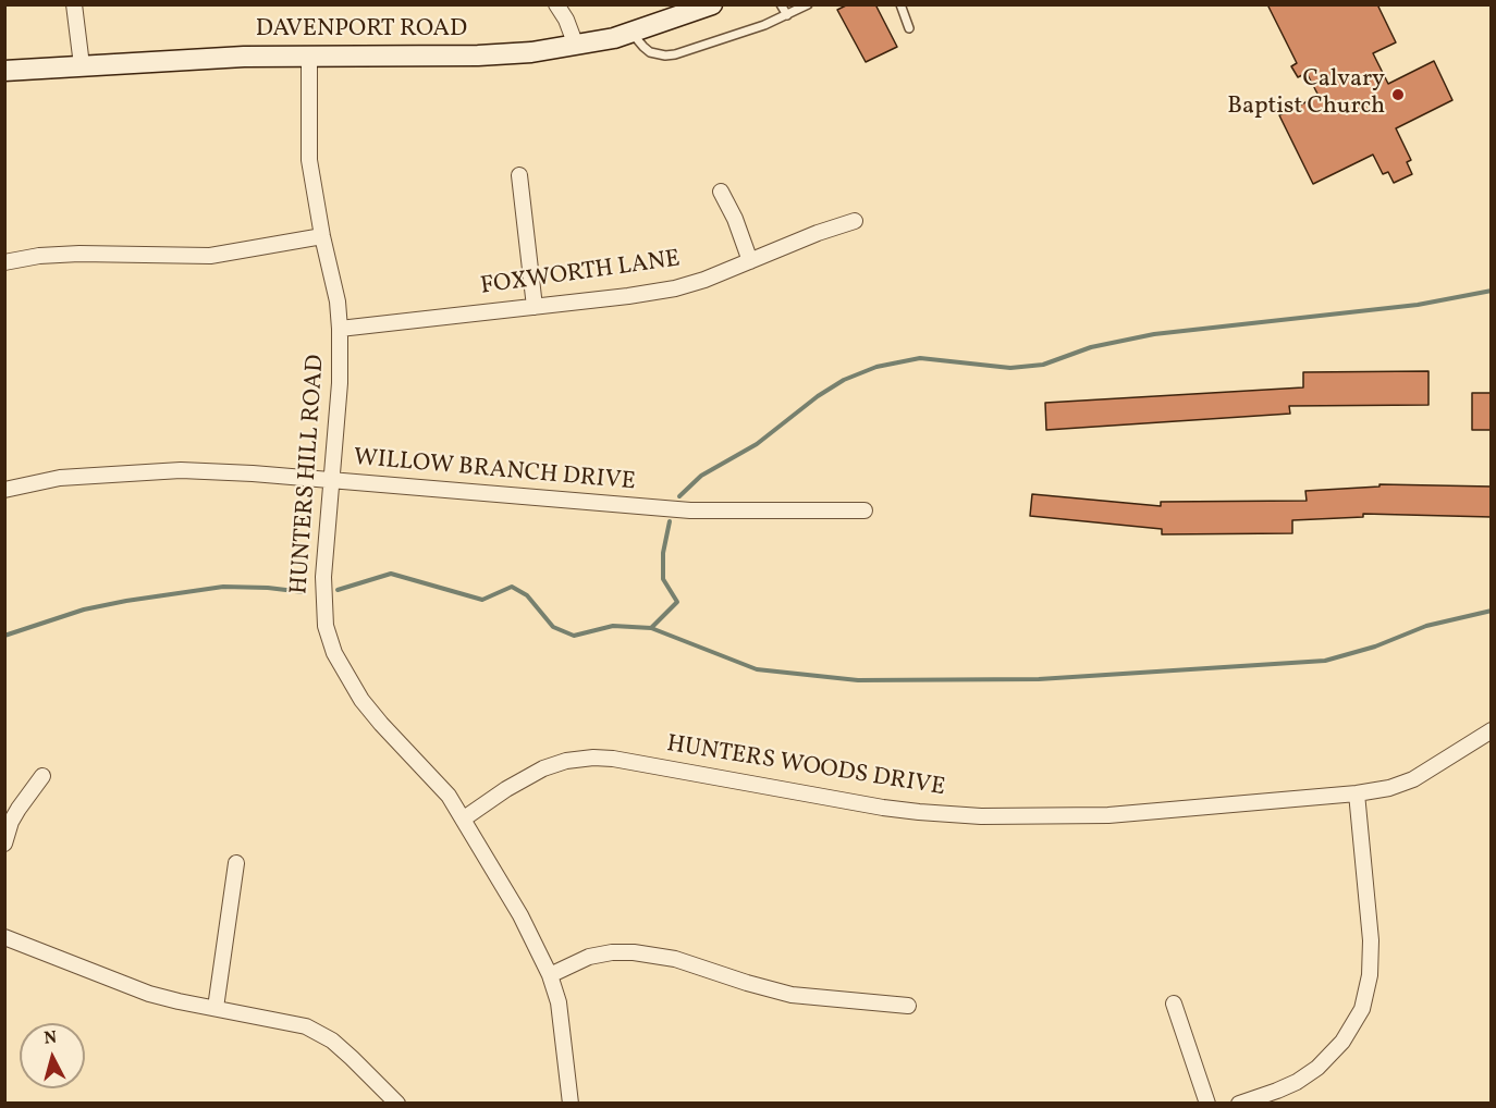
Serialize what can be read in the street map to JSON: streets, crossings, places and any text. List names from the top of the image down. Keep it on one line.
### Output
{"streets":{"street":["DAVENPORT ROAD","FOXWORTH LANE","WILLOW BRANCH DRIVE","HUNTERS HILL ROAD","HUNTERS WOODS DRIVE"]},"crossings":[["DAVENPORT ROAD","HUNTERS HILL ROAD"],["FOXWORTH LANE","HUNTERS HILL ROAD"],["WILLOW BRANCH DRIVE","HUNTERS HILL ROAD"],["HUNTERS HILL ROAD","HUNTERS WOODS DRIVE"]],"places":["Calvary Baptist Church"],"north":"top"}
